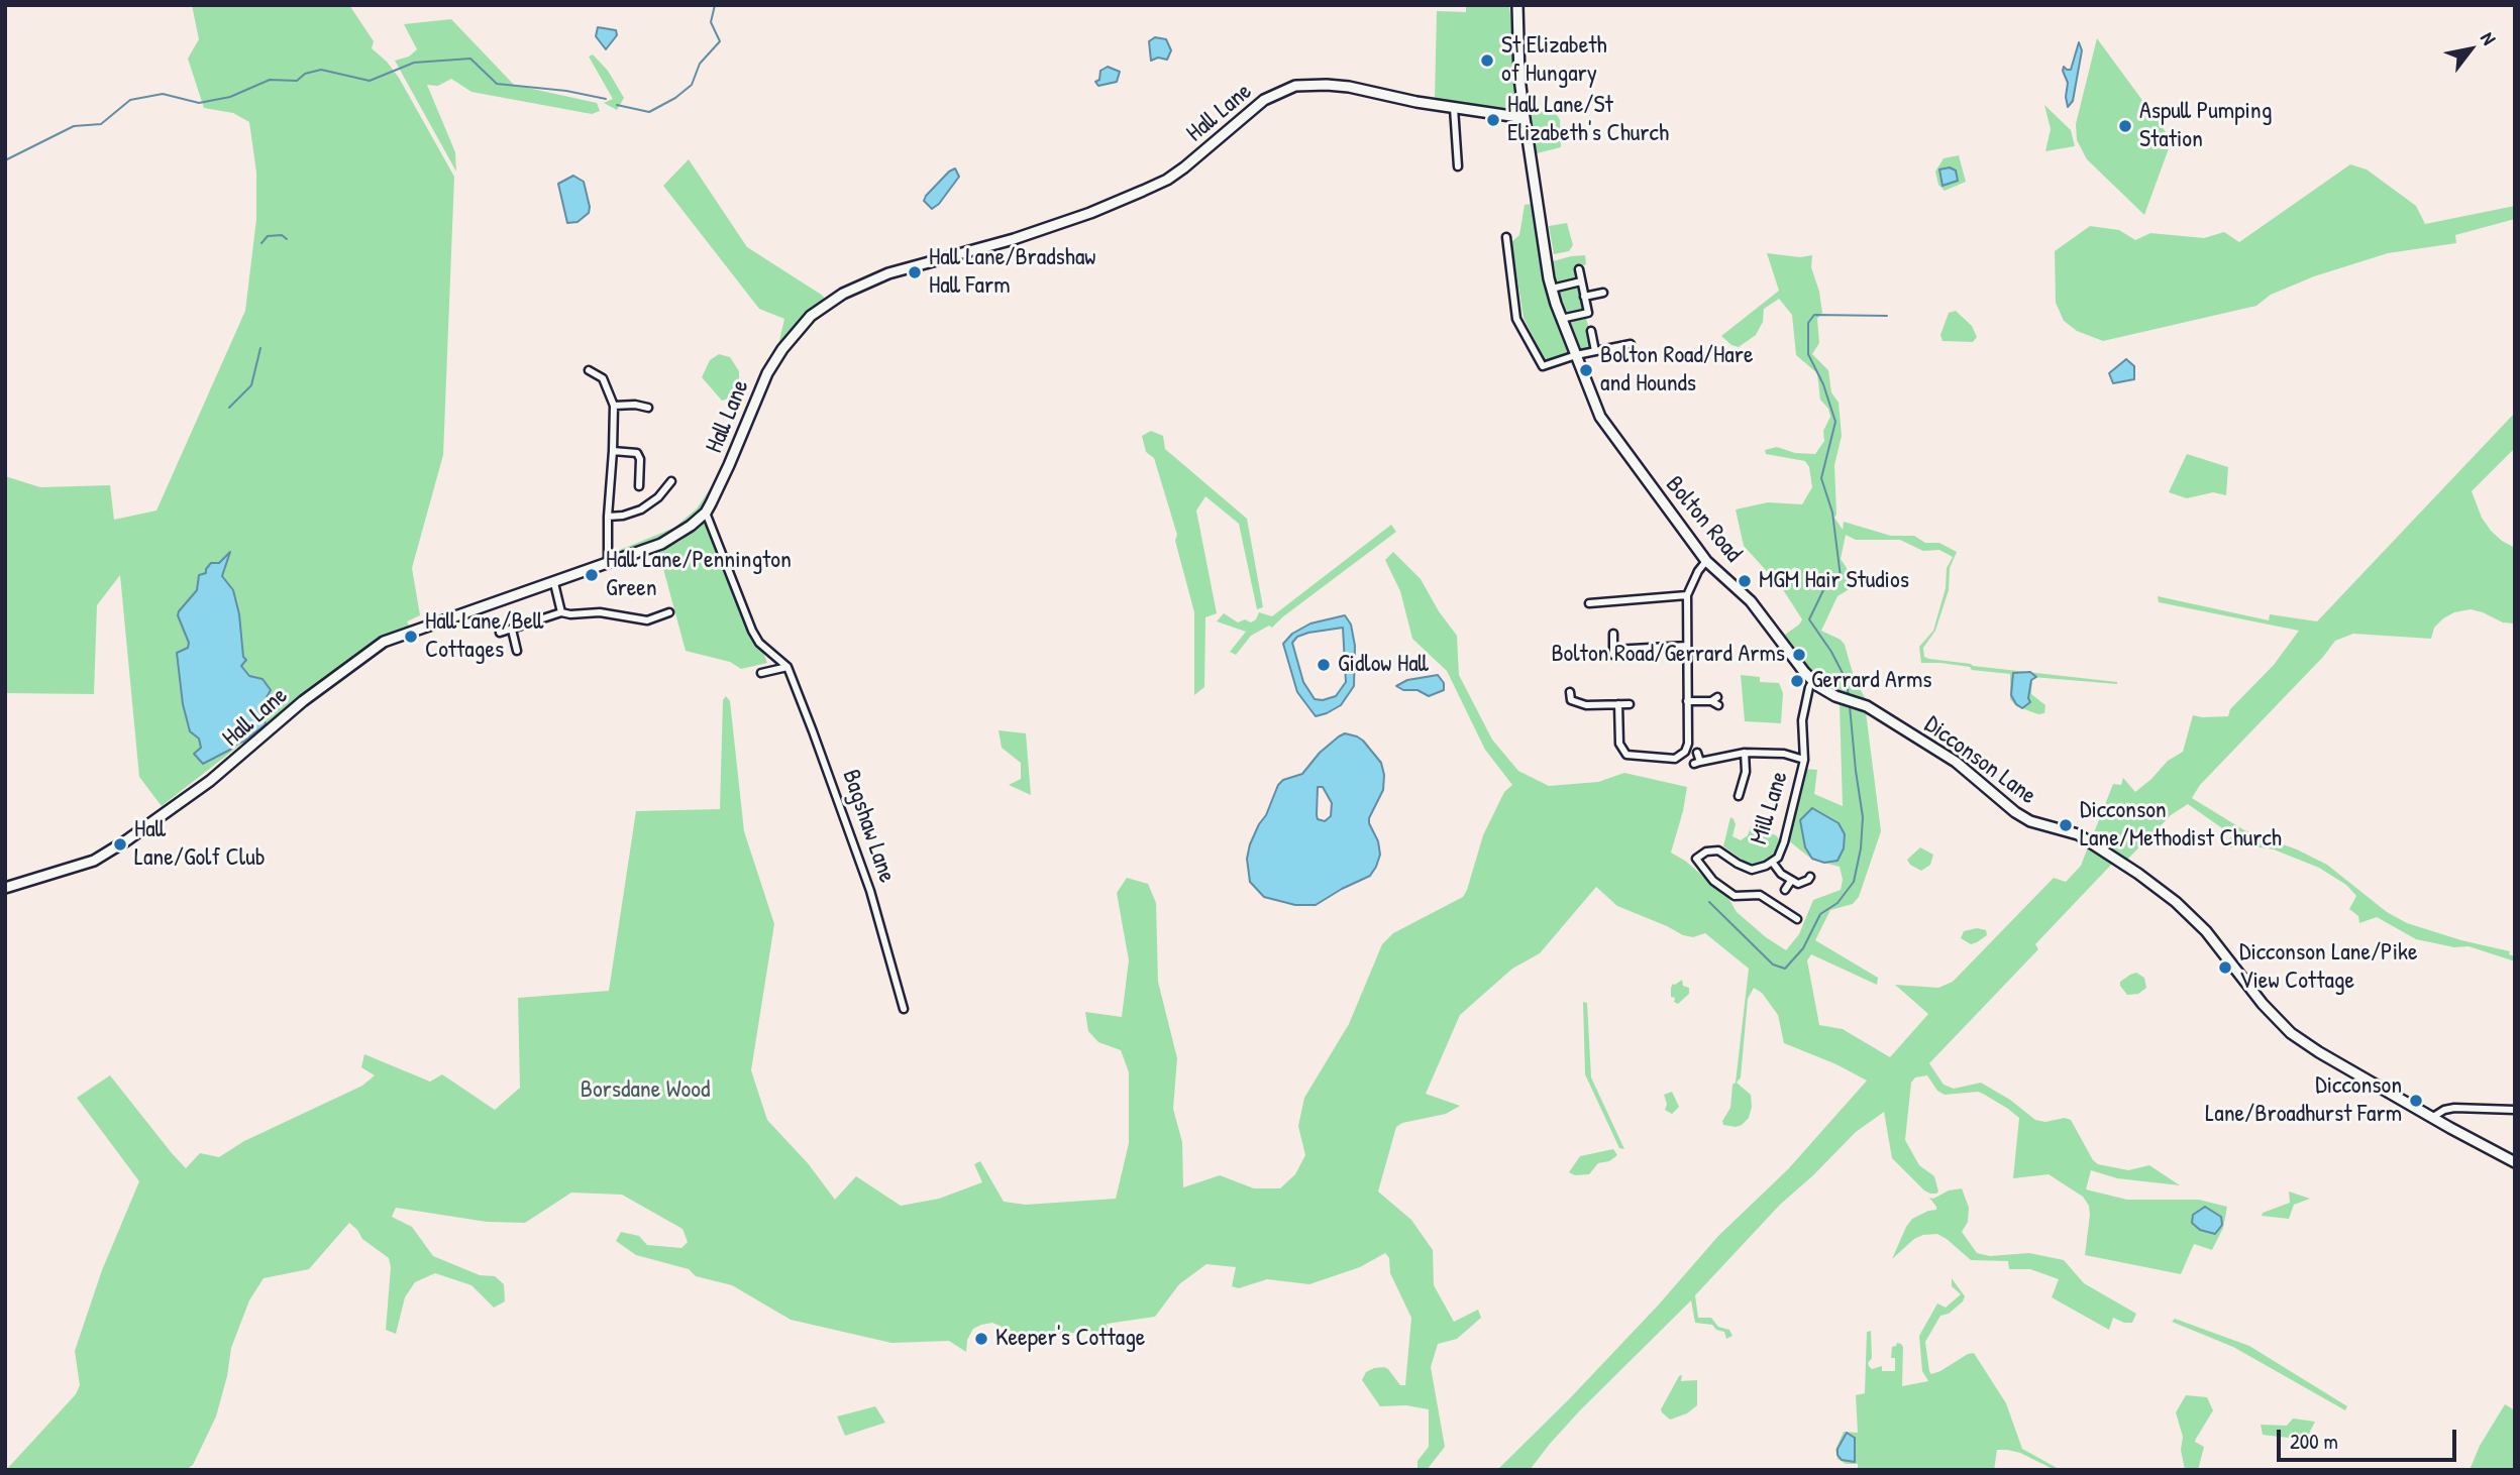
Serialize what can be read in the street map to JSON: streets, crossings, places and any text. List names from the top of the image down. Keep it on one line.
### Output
{"streets":{"street":["Hall Lane","Bolton Road","Dicconson Lane","Mill Lane","Bagshaw Lane"]},"crossings":[["Hall Lane","Bolton Road"],["Bolton Road","Dicconson Lane"],["Bolton Road","Mill Lane"]],"parks":["Borsdane Wood"],"places":["St Elizabeth of Hungary","Hall Lane/St Elizabeth's Church","Aspull Pumping Station","Hall Lane/Bradshaw Hall Farm","Bolton Road/Hare and Hounds","Hall Lane/Pennington Green","MGM Hair Studios","Hall Lane/Bell Cottages","Bolton Road/Gerrard Arms","Gidlow Hall","Gerrard Arms","Dicconson Lane/Methodist Church","Hall Lane/Golf Club","Dicconson Lane/Pike View Cottage","Dicconson Lane/Broadhurst Farm","Keeper's Cottage"],"scale_bar":"200 m","north":"top right"}
